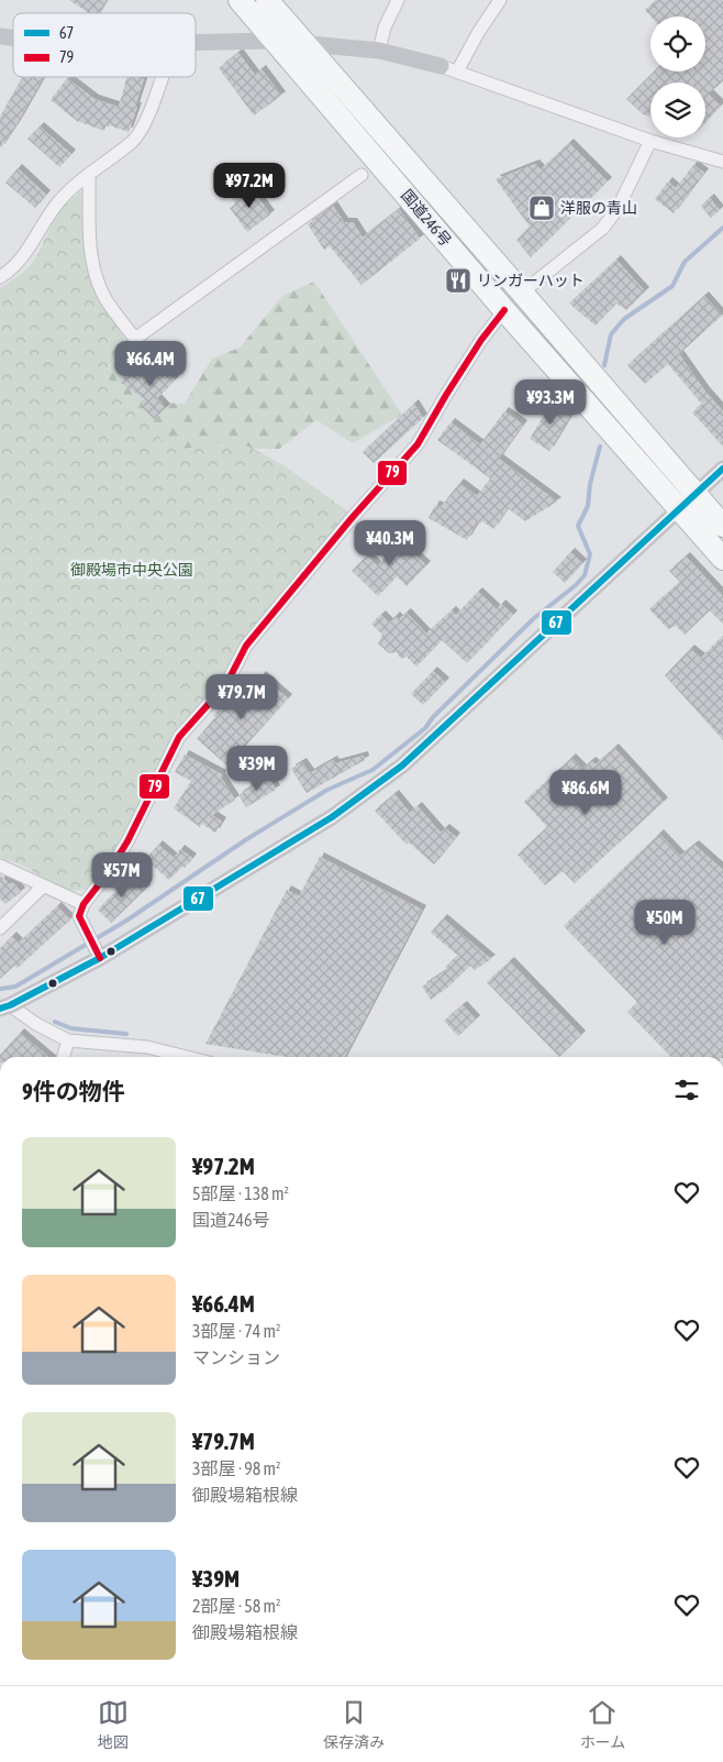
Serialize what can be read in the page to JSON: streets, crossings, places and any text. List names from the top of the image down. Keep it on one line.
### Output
{"streets":{"highway":["国道246号"]},"parks":["御殿場市中央公園"],"places":{"shop":["洋服の青山"],"restaurant":["リンガーハット"]},"lines":["transit line 79","transit line 67"],"legend":["67","79"],"page":{"price":["¥97.2M","¥66.4M","¥93.3M","¥40.3M","¥79.7M","¥39M","¥86.6M","¥57M","¥50M"],"heading":"9件の物件","list":[{"name":"¥97.2M","note":"5部屋 · 138 m² · 国道246号"},{"name":"¥66.4M","note":"3部屋 · 74 m² · マンション"},{"name":"¥79.7M","note":"3部屋 · 98 m² · 御殿場箱根線"},{"name":"¥39M","note":"2部屋 · 58 m² · 御殿場箱根線"}],"tabs":["地図","保存済み","ホーム"]}}
